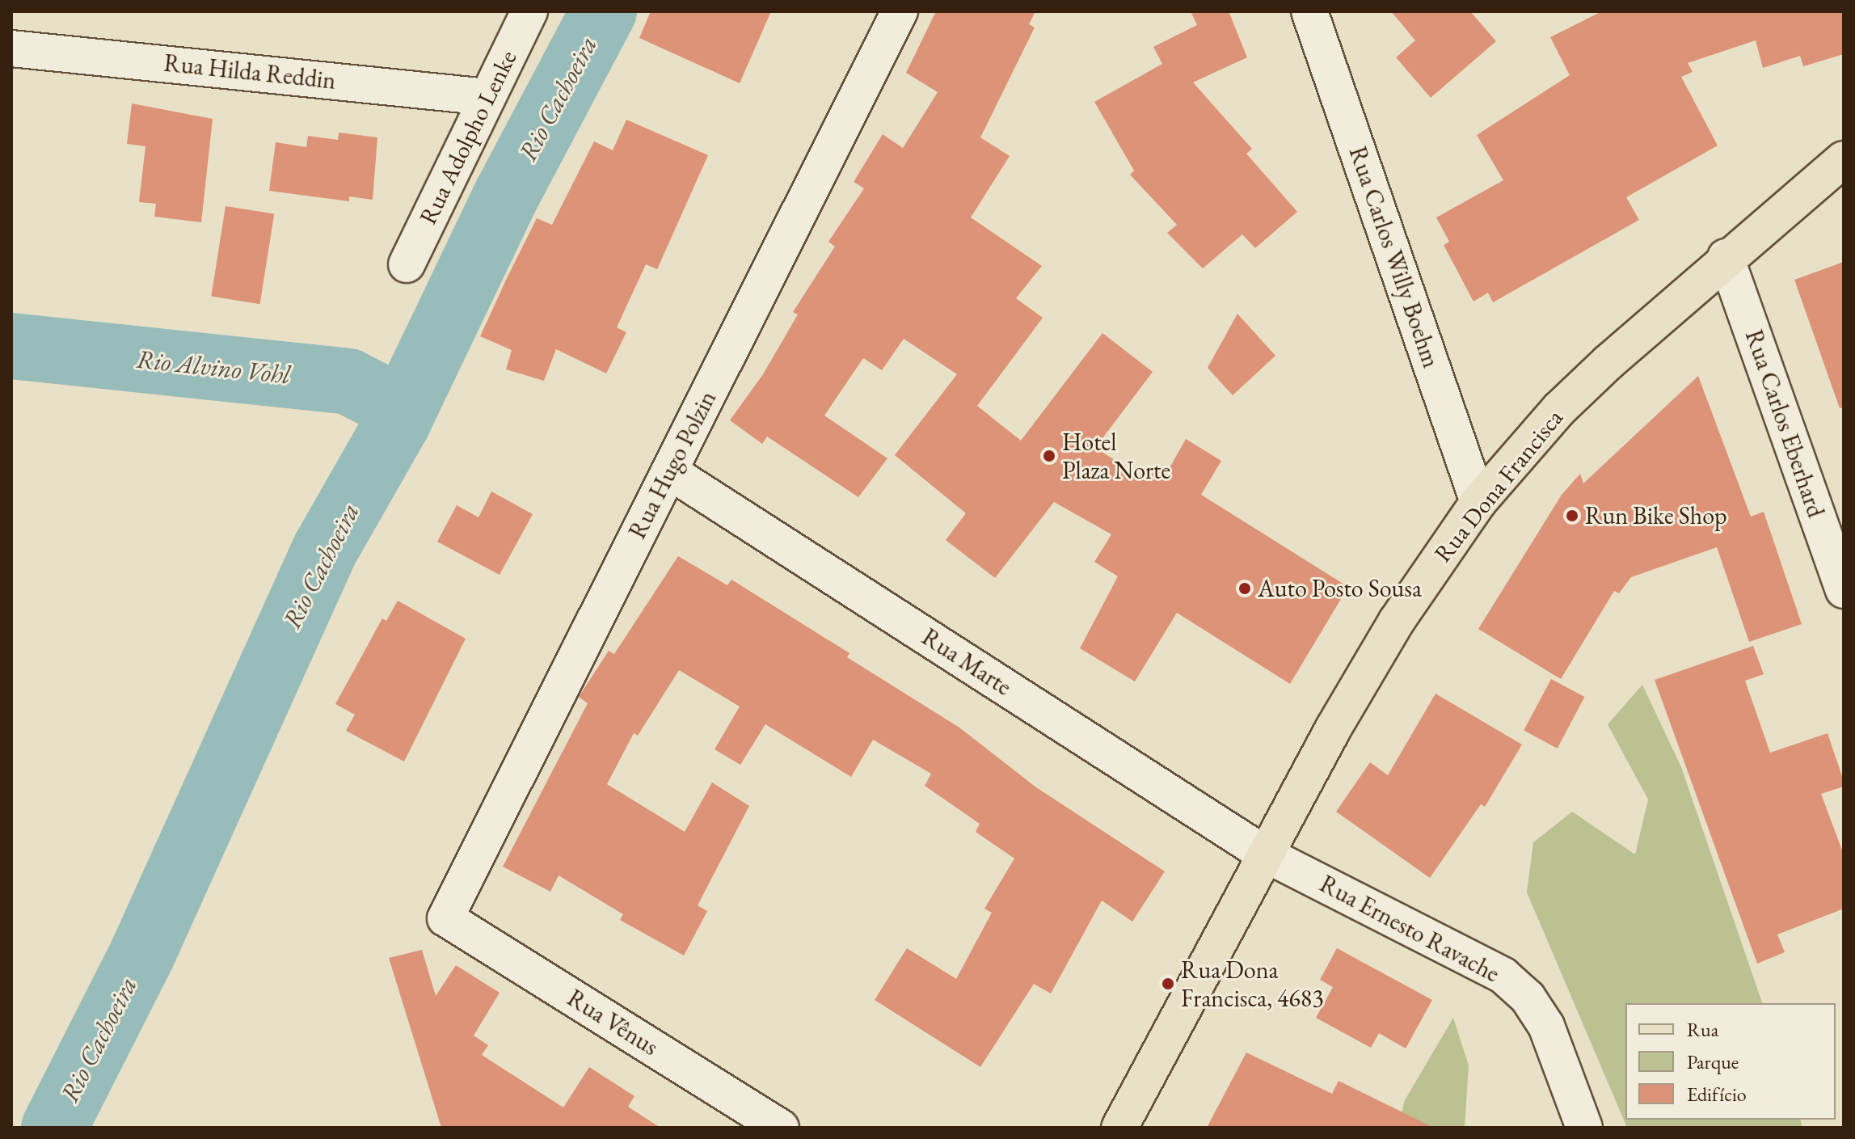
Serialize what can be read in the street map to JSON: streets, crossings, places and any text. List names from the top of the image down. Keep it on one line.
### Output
{"streets":{"main road":["Rua Dona Francisca"],"street":["Rua Hilda Reddin","Rua Adolpho Lenke","Rua Carlos Willy Boehm","Rua Carlos Eberhard","Rua Hugo Polzin","Rua Marte","Rua Ernesto Ravache","Rua Vênus"]},"crossings":[["Rua Hilda Reddin","Rua Adolpho Lenke"],["Rua Carlos Willy Boehm","Rua Dona Francisca"],["Rua Carlos Eberhard","Rua Dona Francisca"],["Rua Hugo Polzin","Rua Marte"],["Rua Hugo Polzin","Rua Vênus"],["Rua Dona Francisca","Rua Marte"],["Rua Dona Francisca","Rua Ernesto Ravache"],["Rua Marte","Rua Ernesto Ravache"]],"water":["Rio Cachoeira","Rio Alvino Vohl"],"places":["Hotel Plaza Norte","Run Bike Shop","Auto Posto Sousa","Rua Dona Francisca, 4683"],"legend":["Rua","Parque","Edifício"]}
